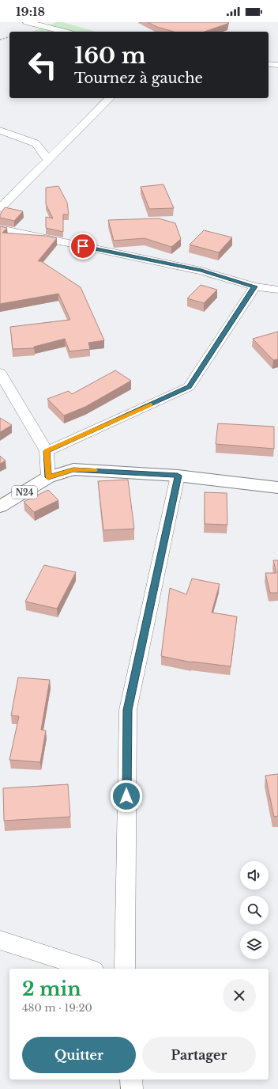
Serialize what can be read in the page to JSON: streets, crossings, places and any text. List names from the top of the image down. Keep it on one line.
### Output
{"streets":{"main road":["N24"]},"page":{"status":"19:18","turn":["160 m","Tournez à gauche"],"heading":["2 min","480 m · 19:20"],"buttons":["Quitter","Partager"]}}
